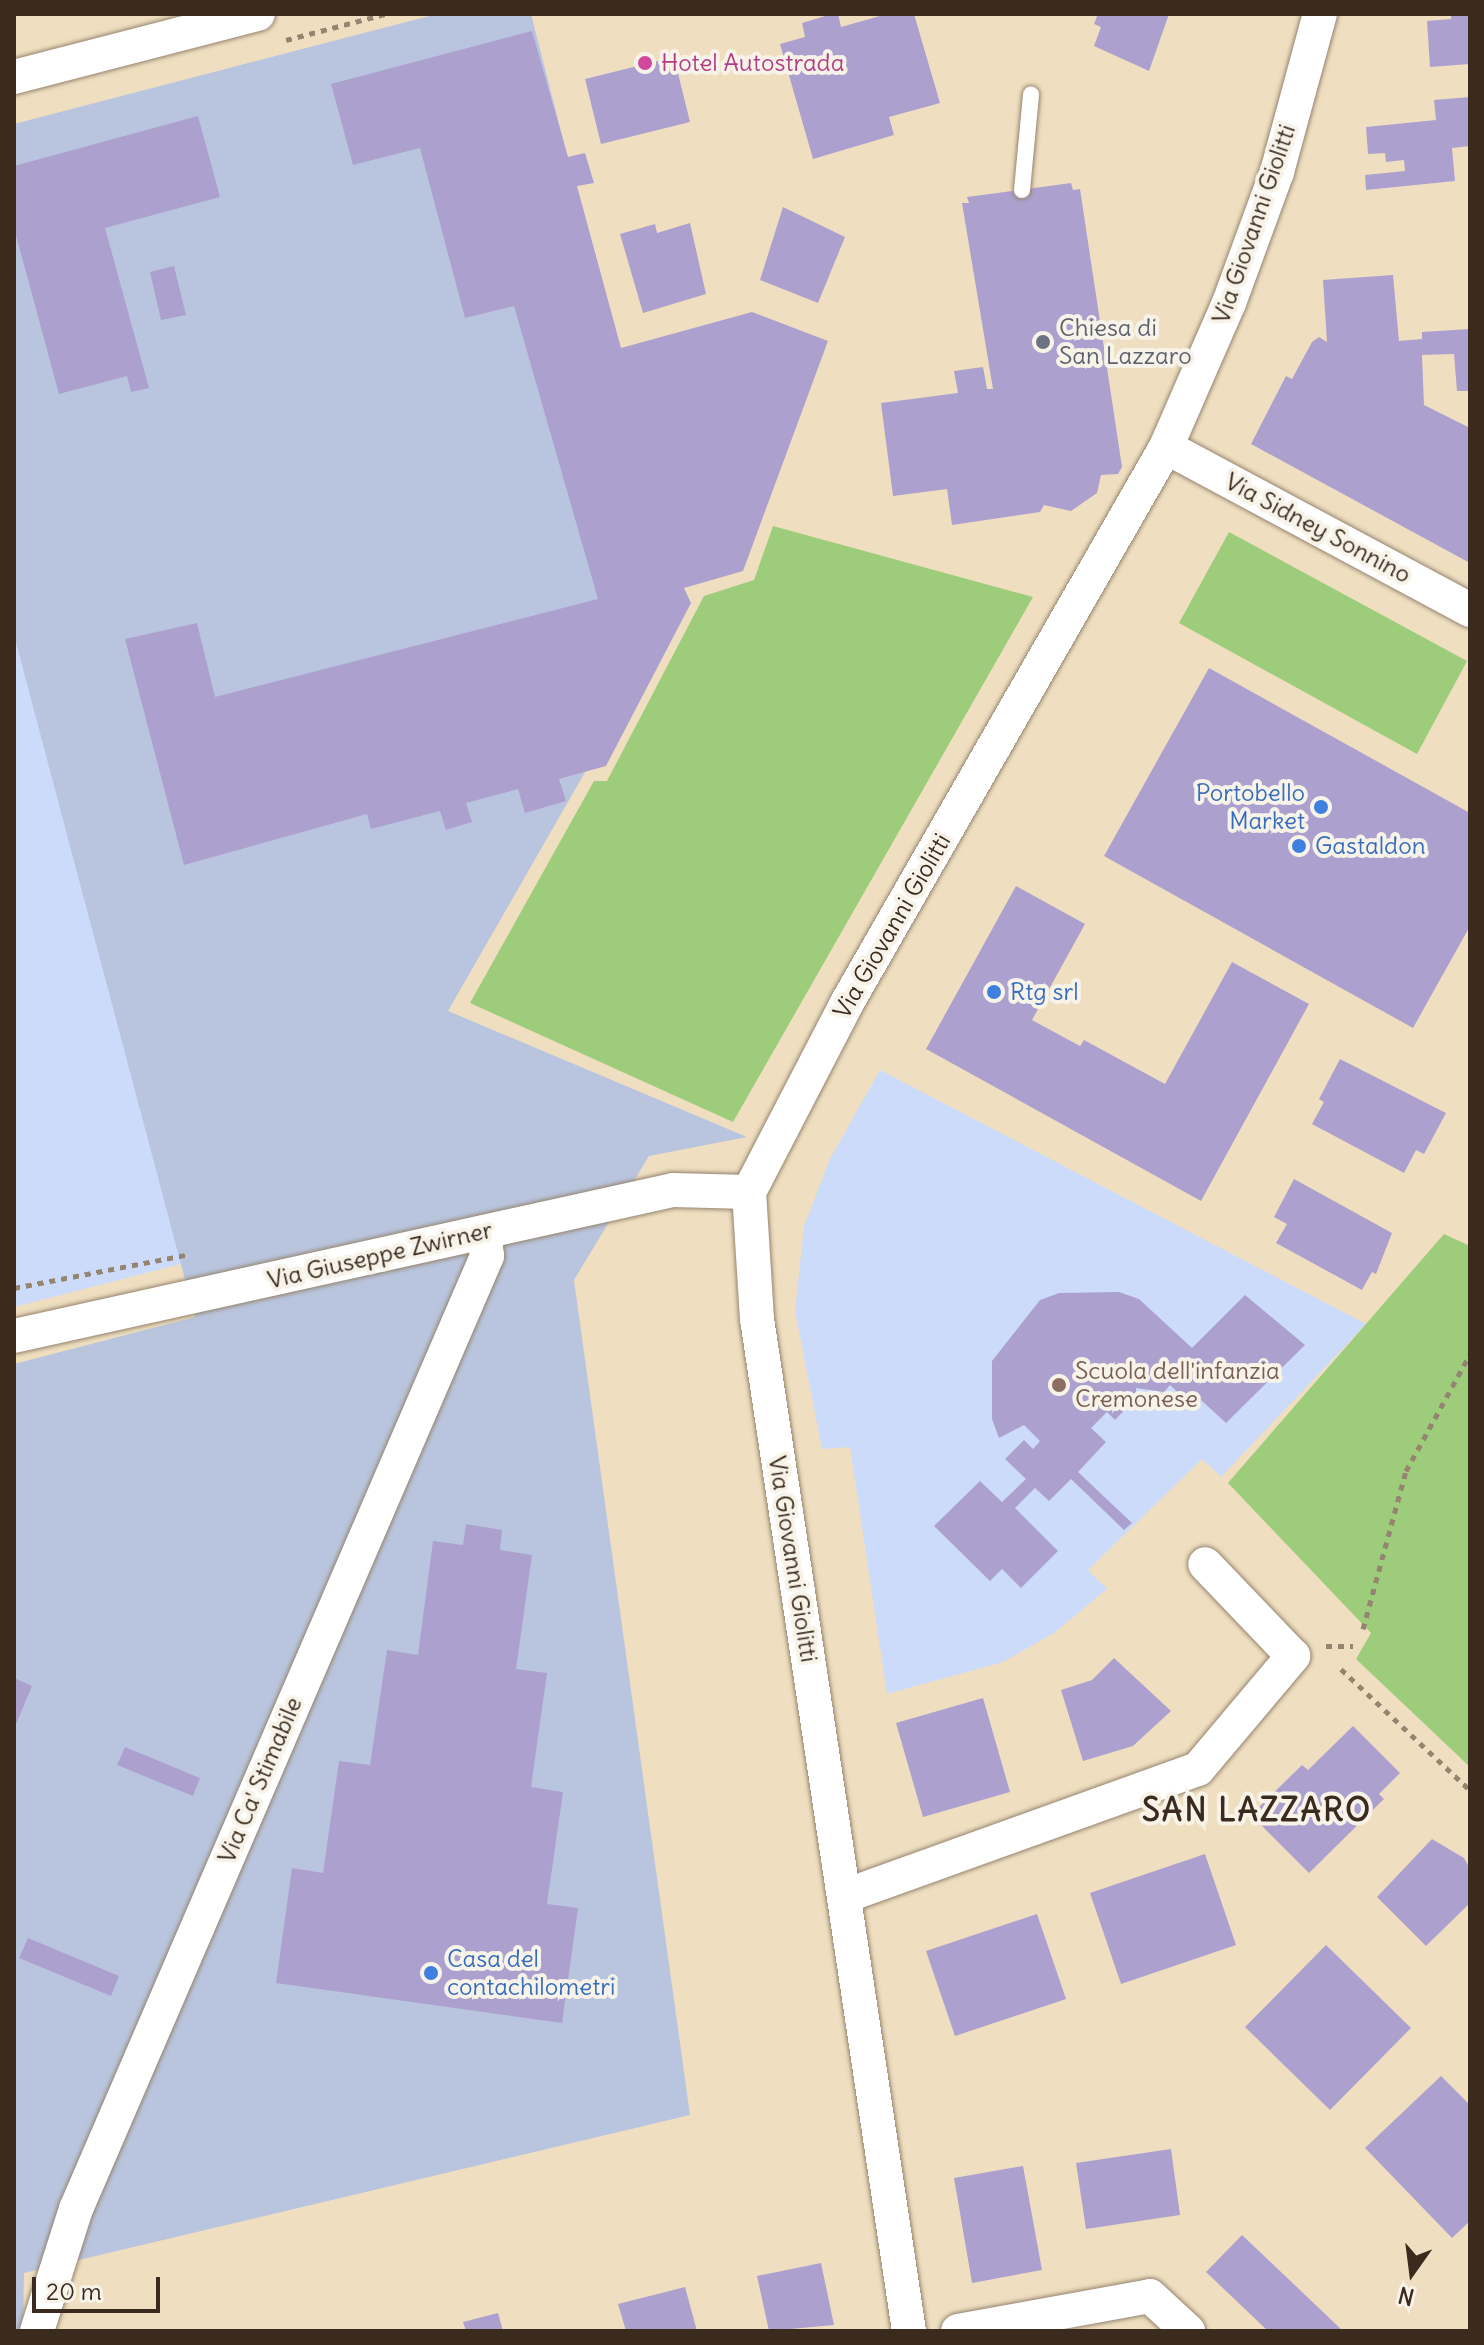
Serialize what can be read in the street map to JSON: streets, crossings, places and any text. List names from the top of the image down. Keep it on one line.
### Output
{"streets":{"street":["Via Giovanni Giolitti","Via Sidney Sonnino","Via Giuseppe Zwirner","Via Ca' Stimabile"]},"crossings":[["Via Giovanni Giolitti","Via Sidney Sonnino"],["Via Giovanni Giolitti","Via Giuseppe Zwirner"],["Via Giuseppe Zwirner","Via Ca' Stimabile"]],"districts":["SAN LAZZARO"],"places":["Hotel Autostrada","Chiesa di San Lazzaro","Portobello Market","Gastaldon","Rtg srl","Scuola dell'infanzia Cremonese","Casa del contachilometri"],"scale_bar":"20 m","north":"bottom"}
